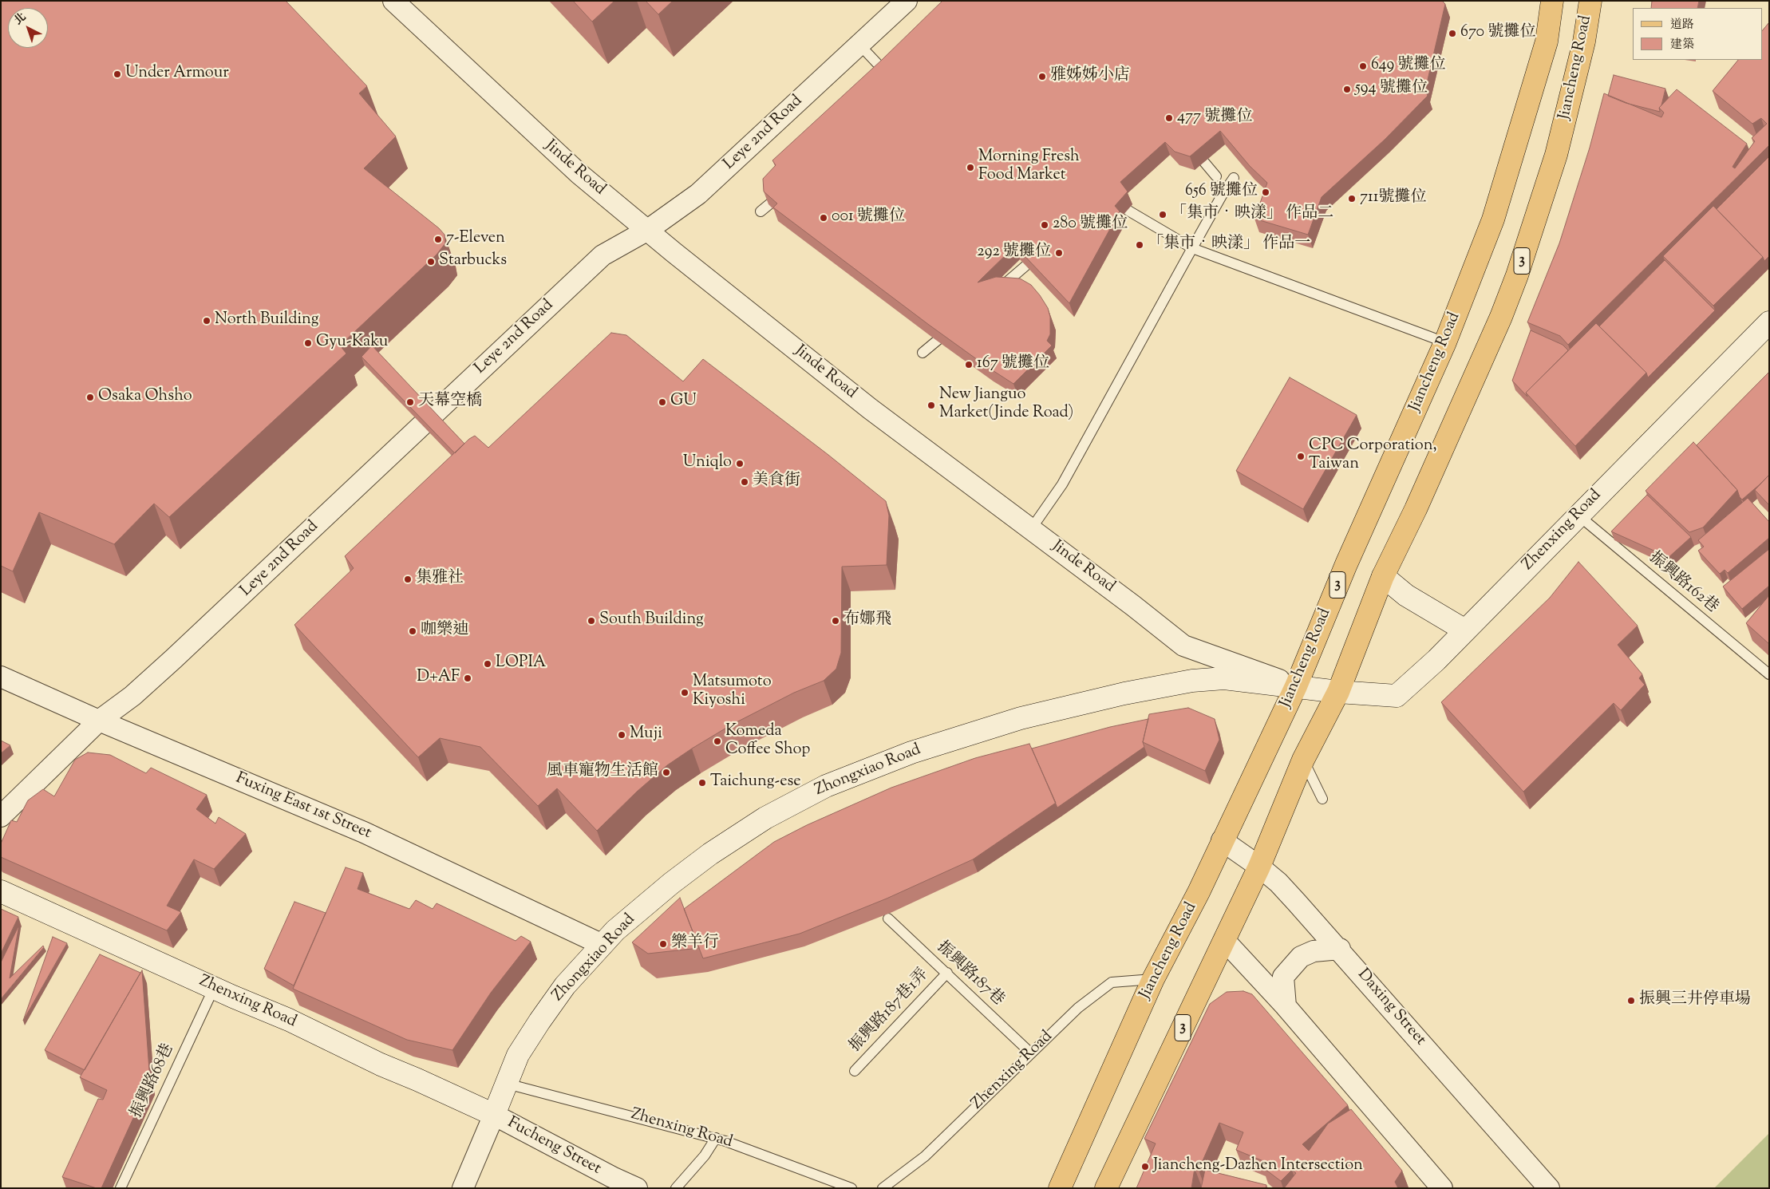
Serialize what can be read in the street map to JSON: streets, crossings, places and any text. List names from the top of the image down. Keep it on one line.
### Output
{"streets":{"main road":["Jiancheng Road","3","Zhenxing Road","Zhongxiao Road"],"street":["Leye 2nd Road","Jinde Road","Fuxing East 1st Street","Daxing Street","Fucheng Street"],"lane":["振興路162巷","振興路187巷","振興路187巷1弄","振興路68巷"]},"crossings":[["Jiancheng Road","Jinde Road"],["Jiancheng Road","Zhenxing Road"],["Jiancheng Road","Zhongxiao Road"],["Jiancheng Road","Daxing Street"],["Leye 2nd Road","Jinde Road"],["Leye 2nd Road","Fuxing East 1st Street"],["Jinde Road","Zhongxiao Road"],["Zhenxing Road","振興路162巷"],["Zhenxing Road","Zhongxiao Road"],["Zhenxing Road","振興路187巷"],["Zhenxing Road","振興路68巷"],["Zhenxing Road","Fucheng Street"],["Zhongxiao Road","Fuxing East 1st Street"],["Zhongxiao Road","Fucheng Street"],["振興路187巷","振興路187巷1弄"]],"places":["670 號攤位","649 號攤位","Under Armour","雅姊姊小店","594 號攤位","477 號攤位","Morning Fresh Food Market","656 號攤位","711號攤位","「集市‧映漾」 作品二","001 號攤位","280 號攤位","7-Eleven","「集市‧映漾」 作品一","292 號攤位","Starbucks","North Building","Gyu-Kaku","167 號攤位","Osaka Ohsho","天幕空橋","GU","New Jianguo Market(Jinde Road)","CPC Corporation, Taiwan","Uniqlo","美食街","集雅社","South Building","布娜飛","咖樂迪","LOPIA","D+AF","Matsumoto Kiyoshi","Muji","Komeda Coffee Shop","風車寵物生活館","Taichung-ese","樂羊行","振興三井停車場","Jiancheng-Dazhen Intersection"],"legend":["道路","建築"],"north":"top left"}
